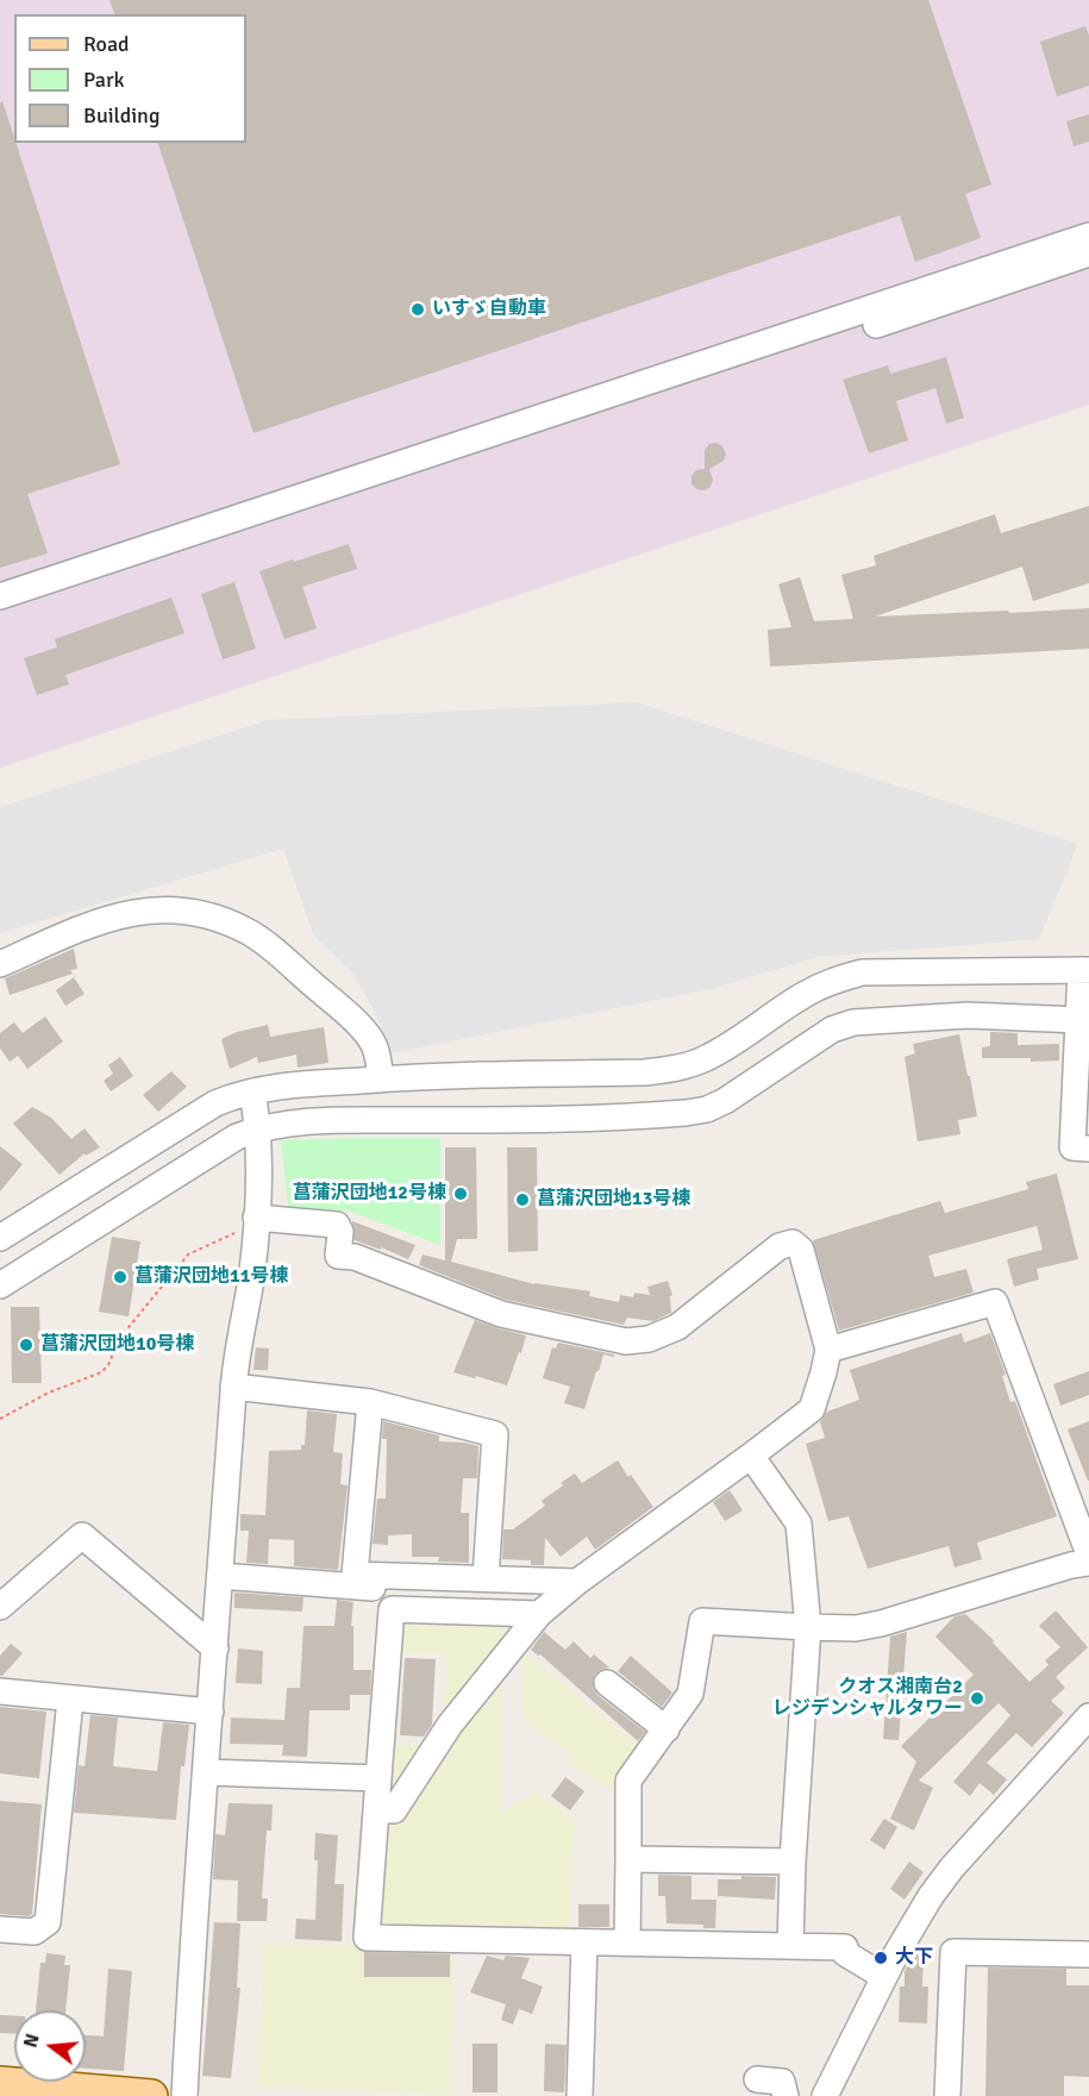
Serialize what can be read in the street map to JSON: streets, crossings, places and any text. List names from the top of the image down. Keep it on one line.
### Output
{"places":["いすゞ自動車","菖蒲沢団地12号棟","菖蒲沢団地13号棟","菖蒲沢団地11号棟","菖蒲沢団地10号棟","クオス湘南台2 レジデンシャルタワー","大下"],"legend":["Road","Park","Building"],"north":"left"}
